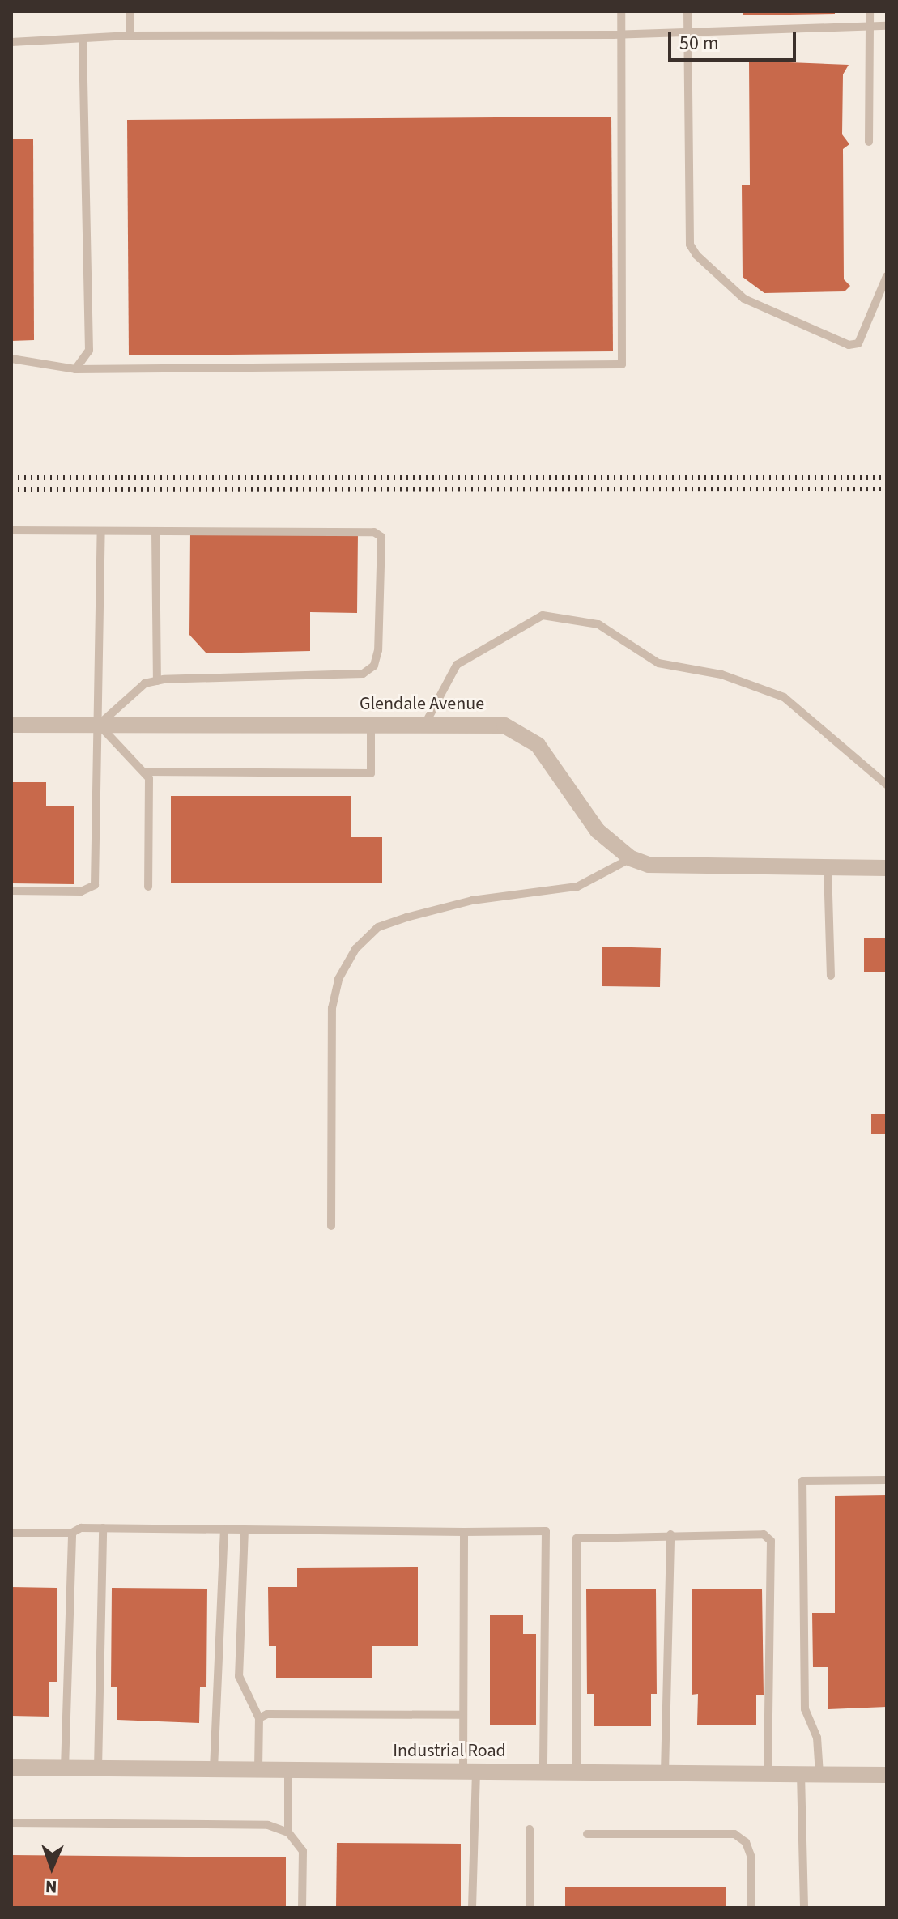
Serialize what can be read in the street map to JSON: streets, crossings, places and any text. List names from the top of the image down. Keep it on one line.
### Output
{"streets":{"street":["Glendale Avenue","Industrial Road"]},"scale_bar":"50 m","north":"bottom"}
